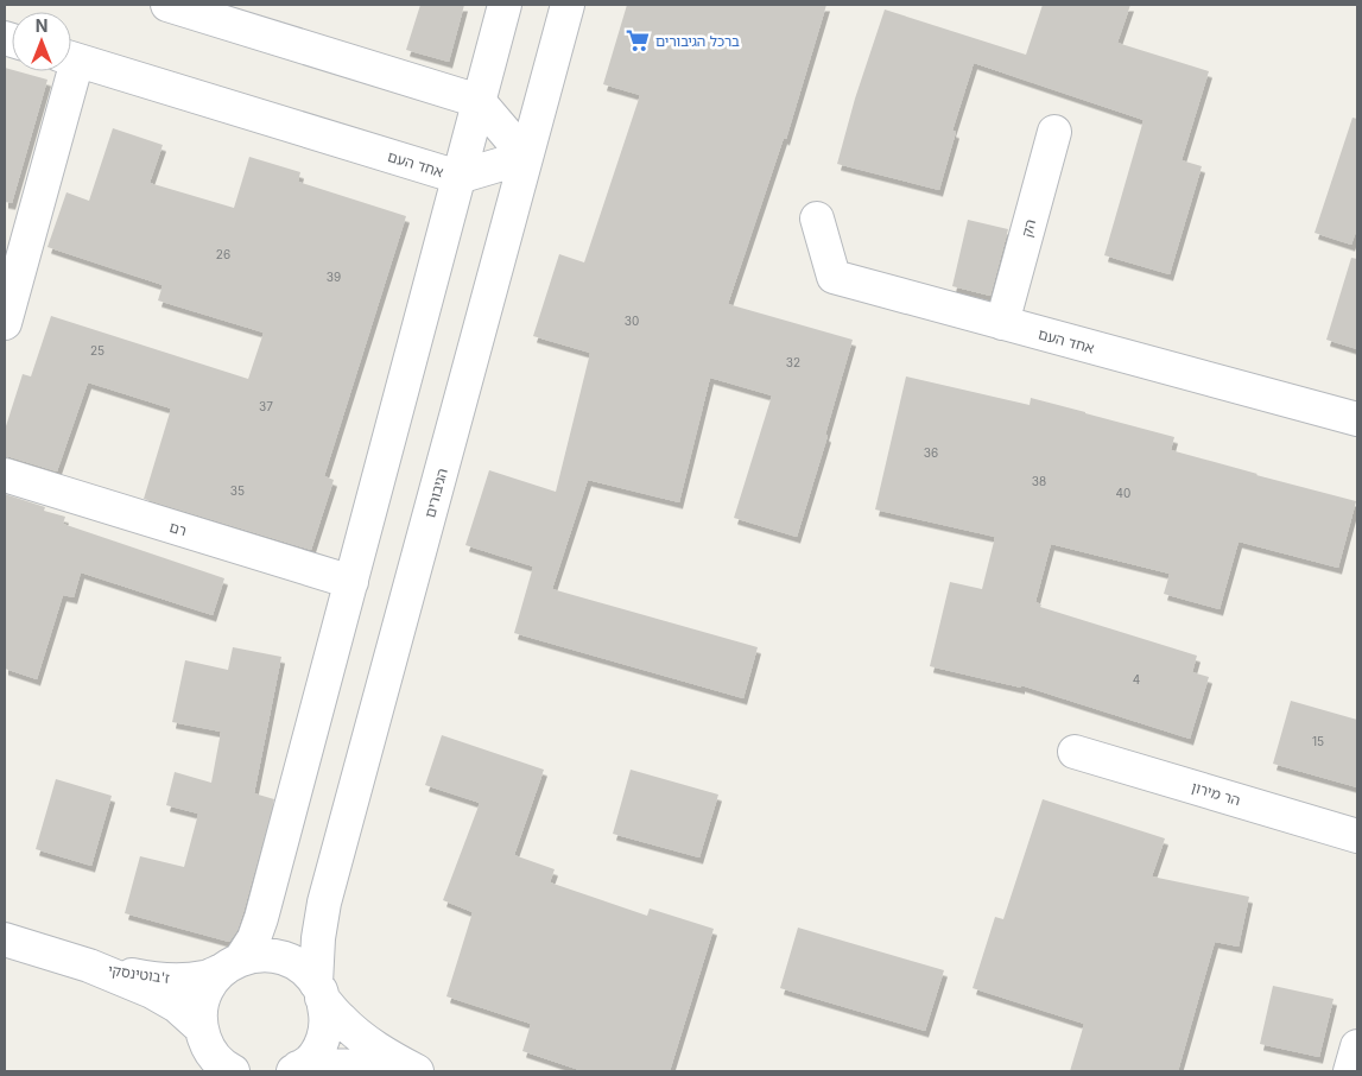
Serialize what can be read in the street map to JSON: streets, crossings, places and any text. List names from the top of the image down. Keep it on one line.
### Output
{"streets":{"street":["אחד העם","הק","הגיבורים","רם","הר מירון","ז'בוטינסקי"]},"crossings":[["אחד העם","הק"],["אחד העם","הגיבורים"],["הגיבורים","ז'בוטינסקי"]],"places":{"supermarket":["ברכל הגיבורים"]},"house_numbers":["26","39","30","25","32","37","36","38","35","40","4","15"],"north":"top"}
